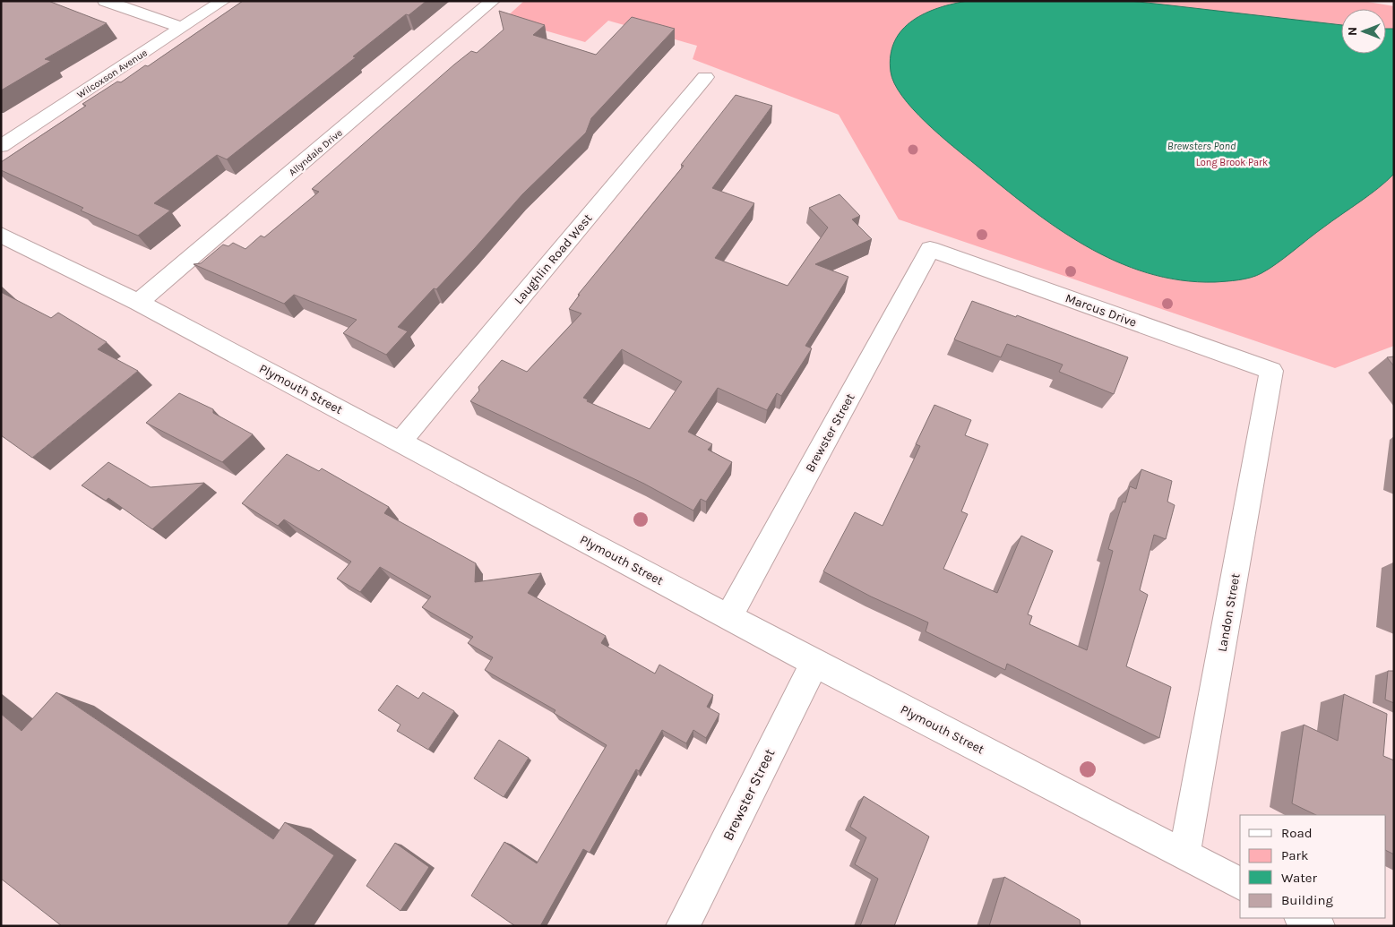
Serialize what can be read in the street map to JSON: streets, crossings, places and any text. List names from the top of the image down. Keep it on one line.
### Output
{"streets":{"street":["Wilcoxson Avenue","Allyndale Drive","Laughlin Road West","Marcus Drive","Plymouth Street","Brewster Street","Landon Street"]},"crossings":[["Allyndale Drive","Plymouth Street"],["Laughlin Road West","Plymouth Street"],["Marcus Drive","Brewster Street"],["Marcus Drive","Landon Street"],["Plymouth Street","Brewster Street"],["Plymouth Street","Landon Street"]],"water":["Brewsters Pond"],"parks":["Long Brook Park"],"legend":["Road","Park","Water","Building"],"north":"left"}
